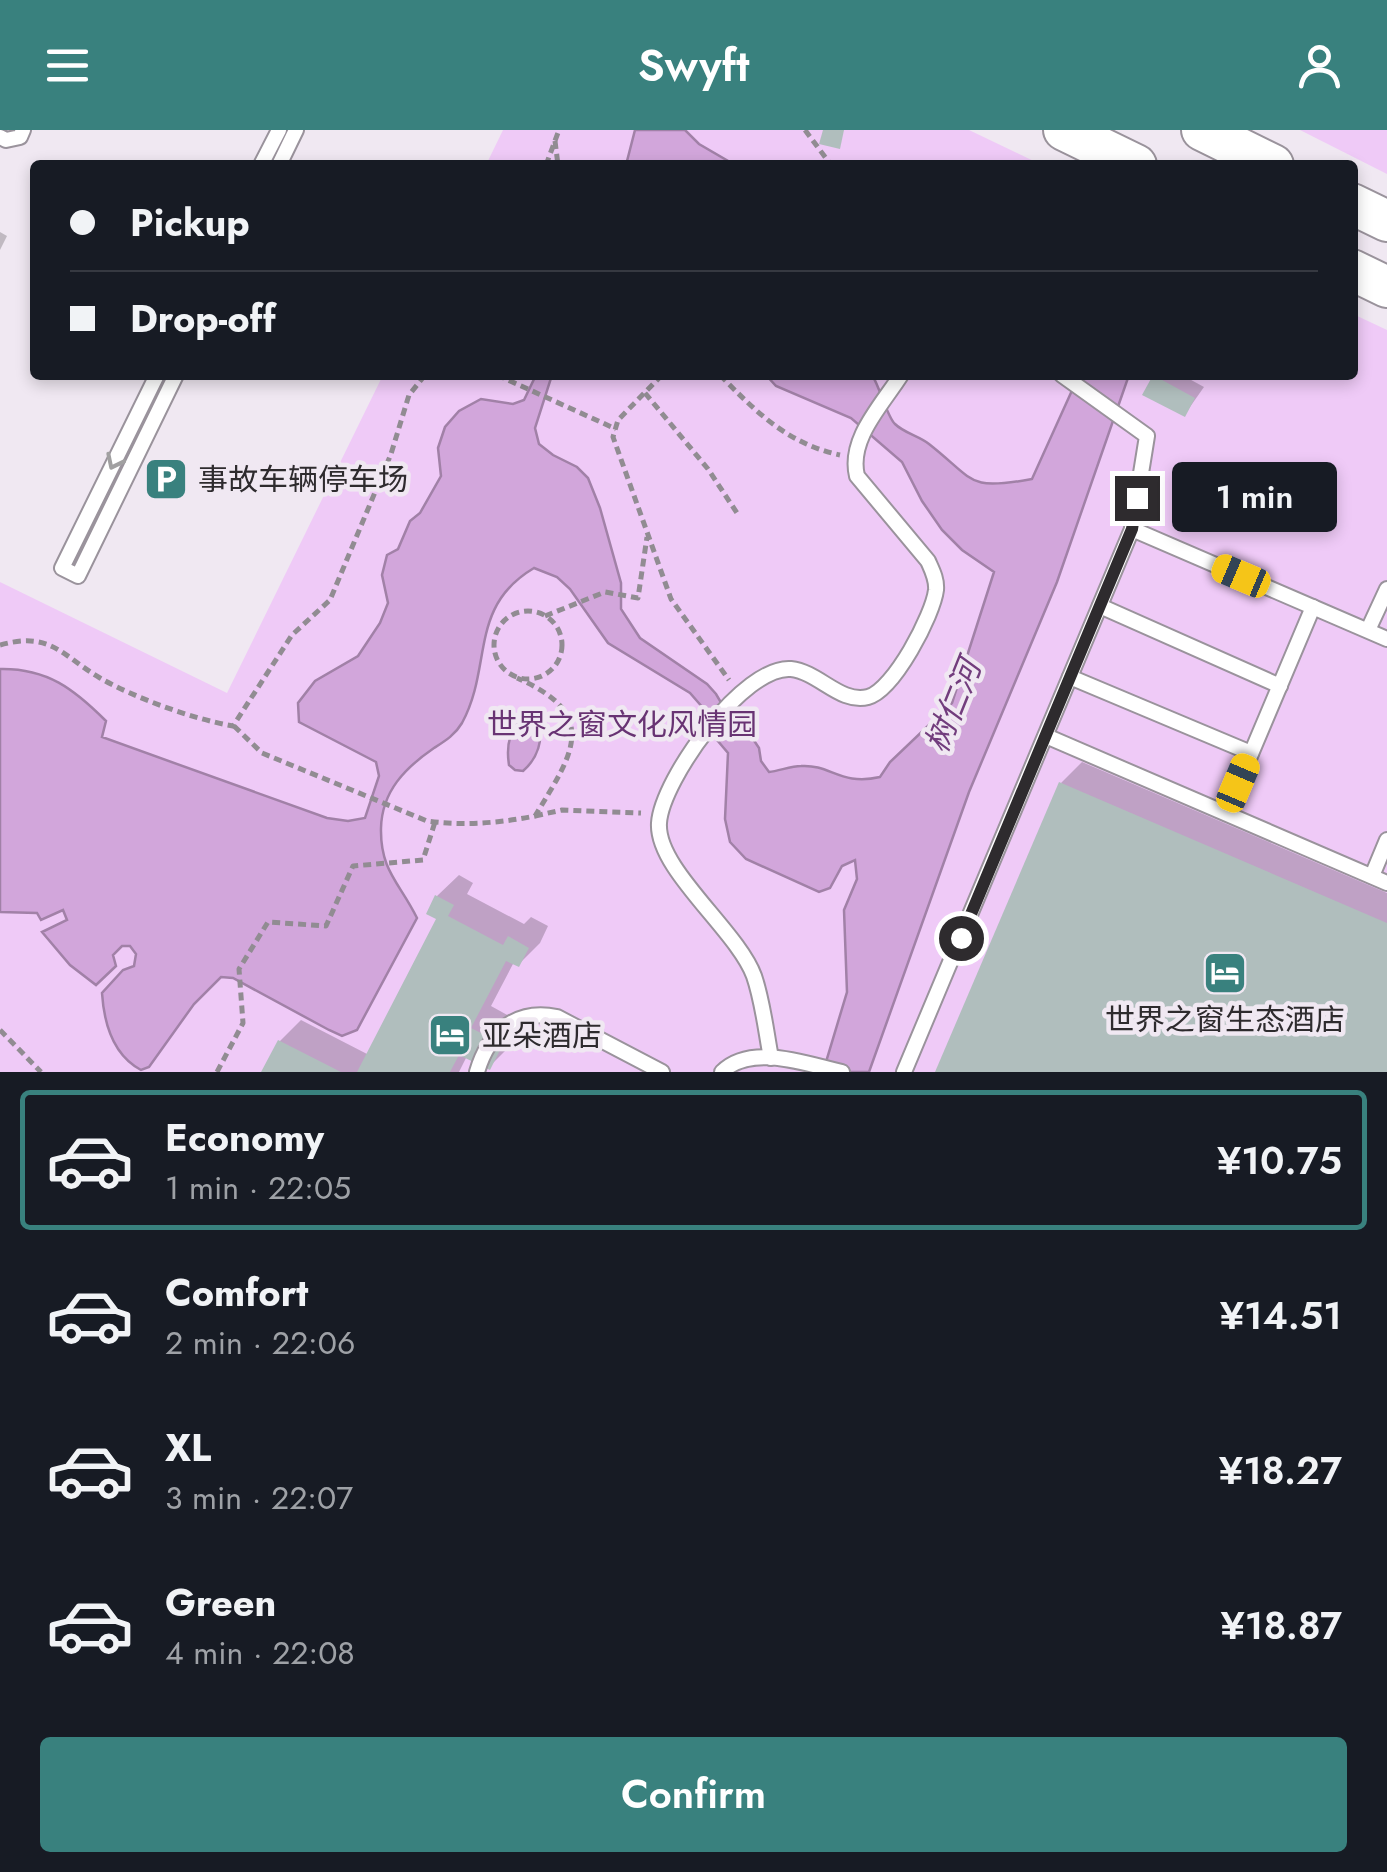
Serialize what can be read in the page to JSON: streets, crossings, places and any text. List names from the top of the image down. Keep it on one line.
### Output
{"water":["树仁河"],"parks":["世界之窗文化风情园"],"places":{"parking":["事故车辆停车场"],"hotel":["世界之窗生态酒店","亚朵酒店"]},"page":{"header":"Swyft","banner":["Pickup","Drop-off"],"bubble":"1 min","list":[{"name":"Economy","note":"1 min · 22:05","value":"¥10.75"},{"name":"Comfort","note":"2 min · 22:06","value":"¥14.51"},{"name":"XL","note":"3 min · 22:07","value":"¥18.27"},{"name":"Green","note":"4 min · 22:08","value":"¥18.87"}],"buttons":"Confirm"}}
